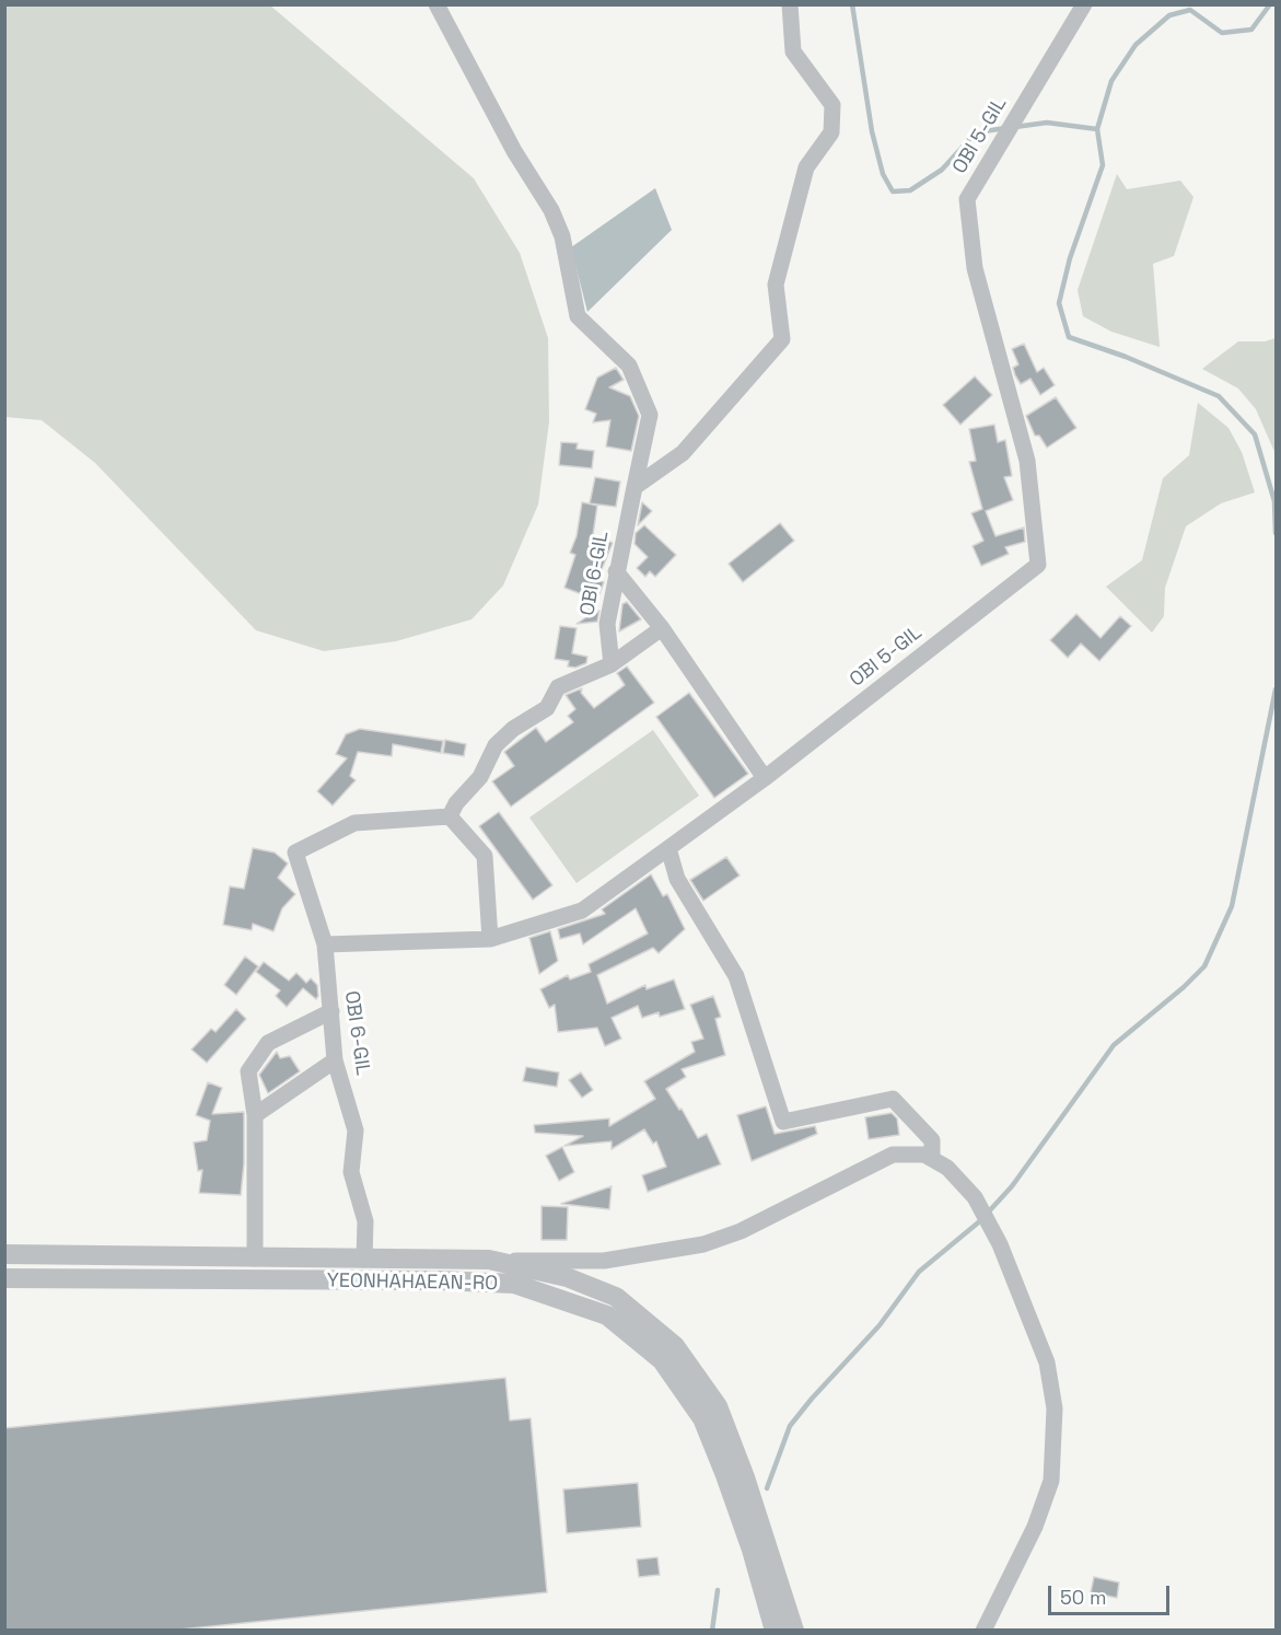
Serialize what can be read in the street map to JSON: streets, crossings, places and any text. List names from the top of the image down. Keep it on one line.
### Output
{"streets":{"street":["OBI 5-GIL","OBI 6-GIL","YEONHAHAEAN-RO"]},"crossings":[["OBI 5-GIL","OBI 6-GIL"],["OBI 6-GIL","YEONHAHAEAN-RO"]],"scale_bar":"50 m"}
